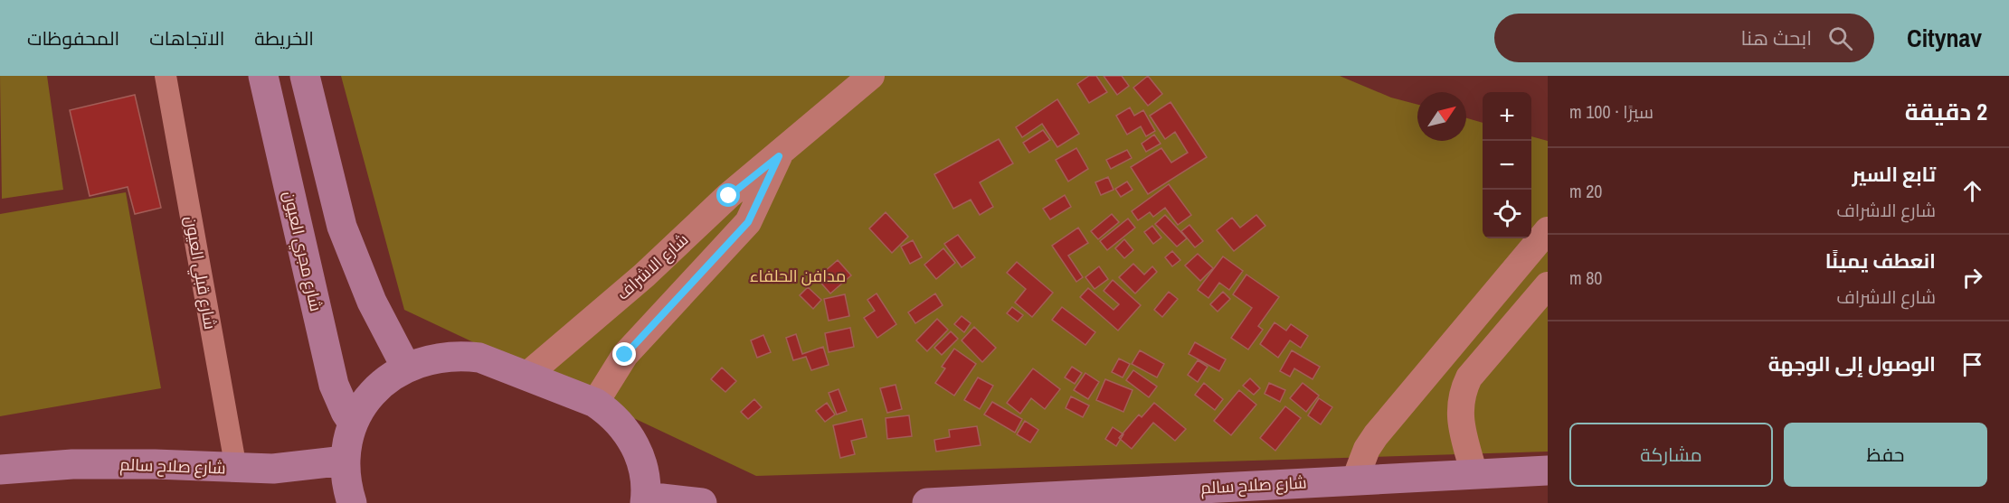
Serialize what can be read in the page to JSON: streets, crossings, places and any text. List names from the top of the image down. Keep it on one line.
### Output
{"streets":{"main road":["شارع مجري العيون","شارع صلاح سالم"],"street":["شارع الاشراف","شارع قبلي العيون"]},"crossings":[["شارع قبلي العيون","شارع صلاح سالم"]],"parks":["مدافن الحلفاء"],"north":"top right","page":{"header":"Citynav","search":"ابحث هنا","nav":["الخريطة","الاتجاهات","المحفوظات"],"heading":["2 دقيقة","سيرًا · 100 m"],"map_buttons":["+","−"],"list":[["تابع السير","شارع الاشراف","20 m"],["انعطف يمينًا","شارع الاشراف","80 m"],"الوصول إلى الوجهة"],"buttons":["حفظ","مشاركة"]}}
